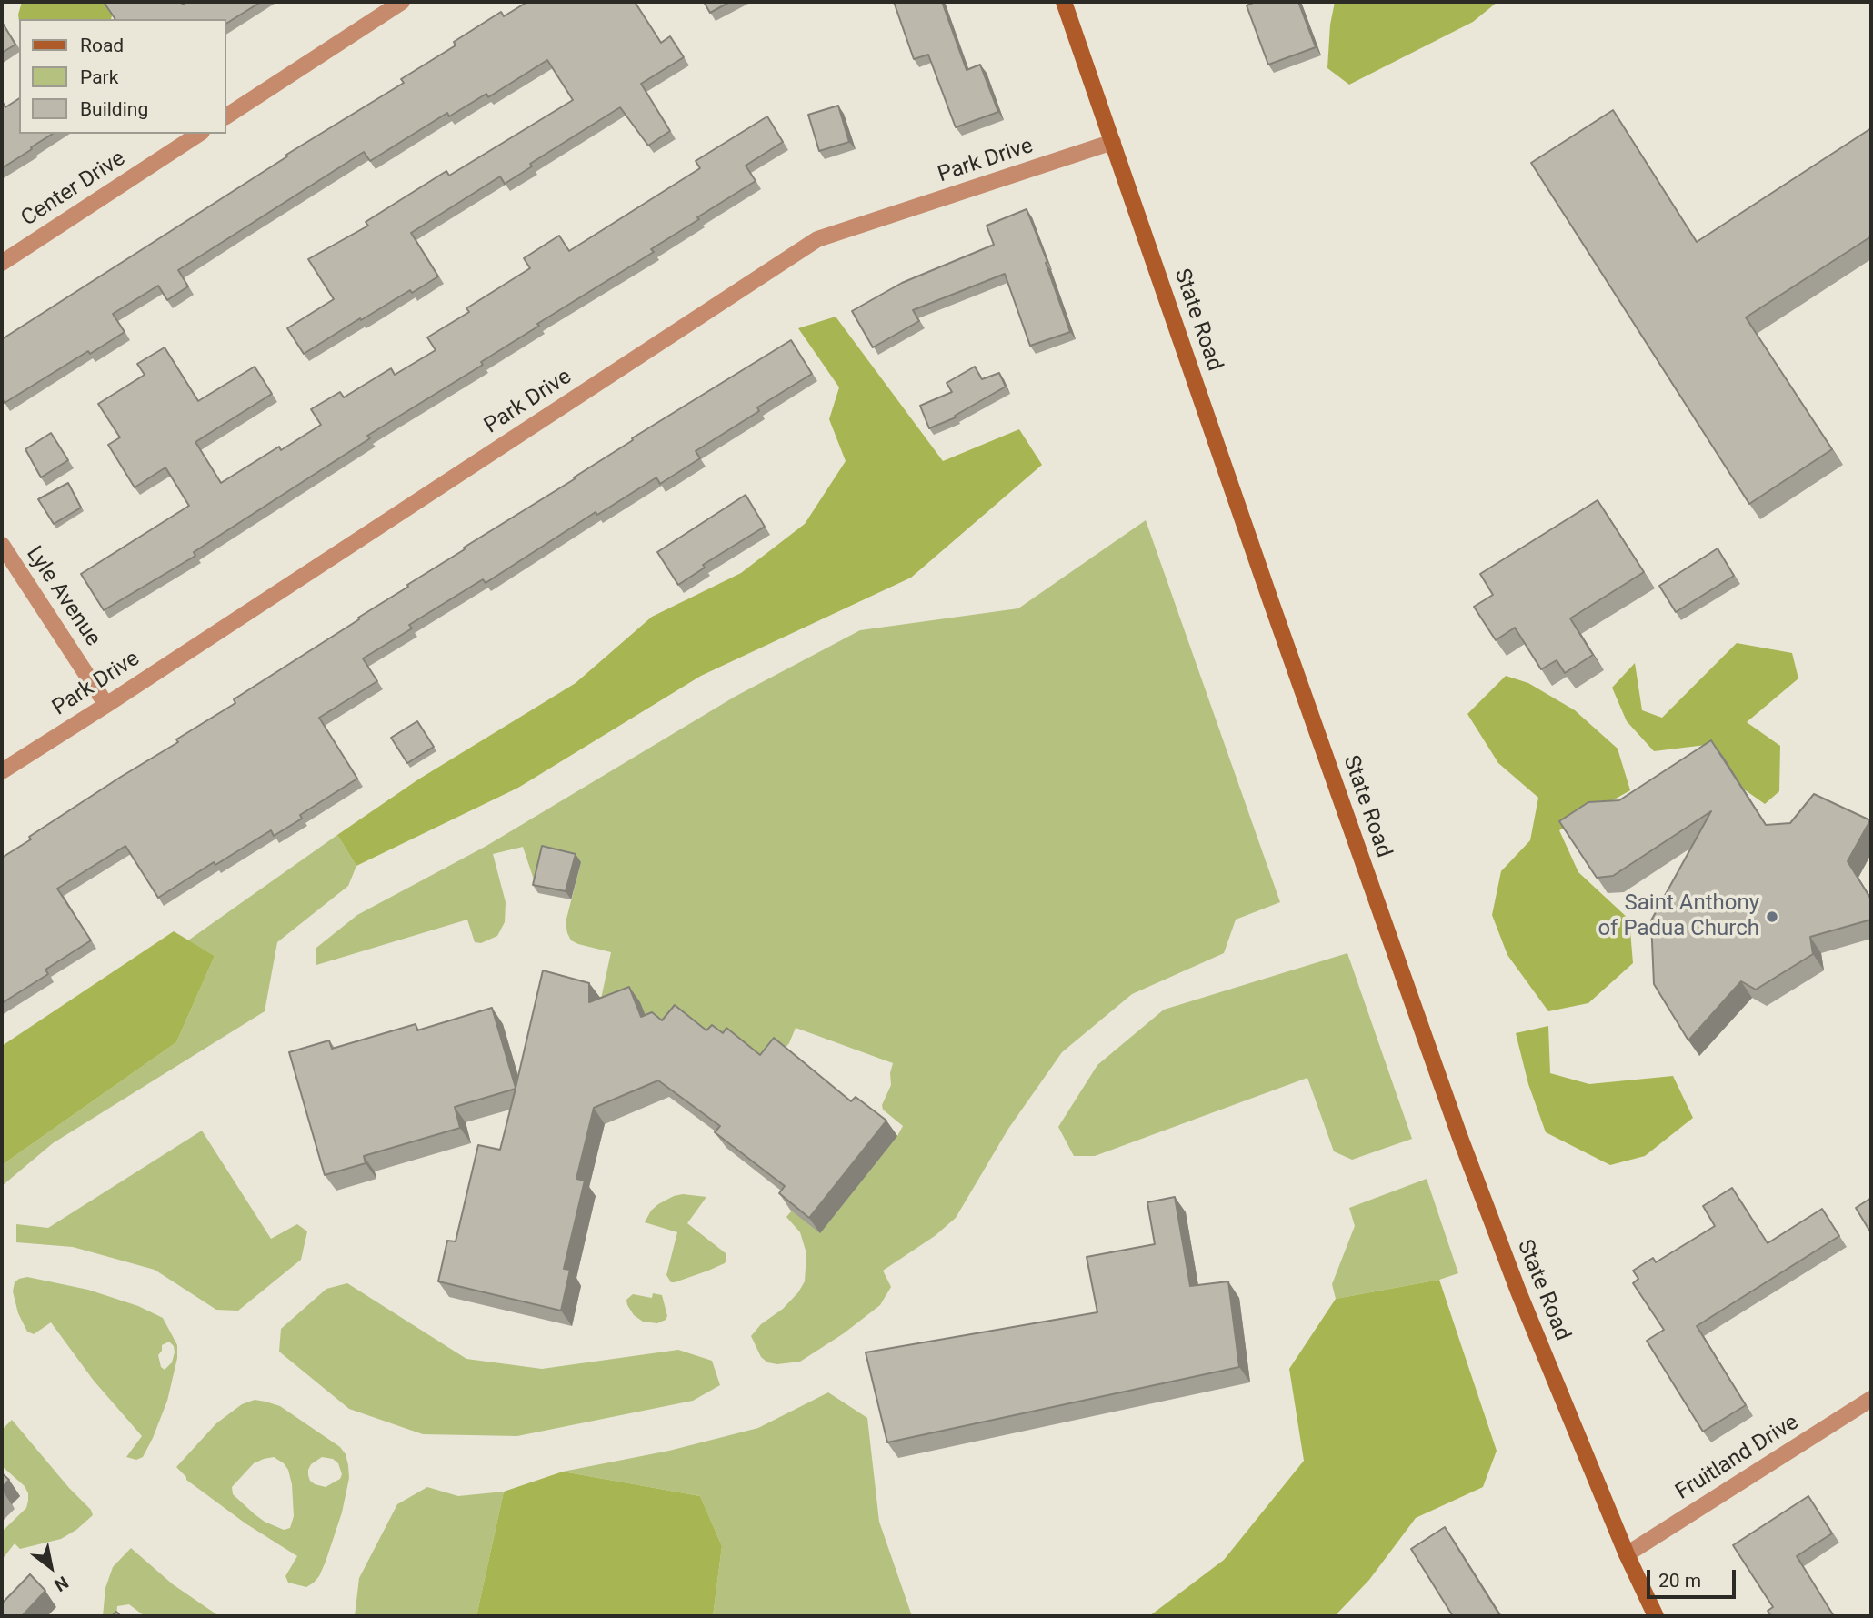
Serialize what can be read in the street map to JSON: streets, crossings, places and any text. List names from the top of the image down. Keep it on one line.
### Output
{"streets":{"main road":["State Road"],"street":["Park Drive","Center Drive","Lyle Avenue","Fruitland Drive"]},"crossings":[["Park Drive","State Road"],["Park Drive","Lyle Avenue"],["State Road","Fruitland Drive"]],"places":["Saint Anthony of Padua Church"],"legend":["Road","Park","Building"],"scale_bar":"20 m","north":"bottom right"}
